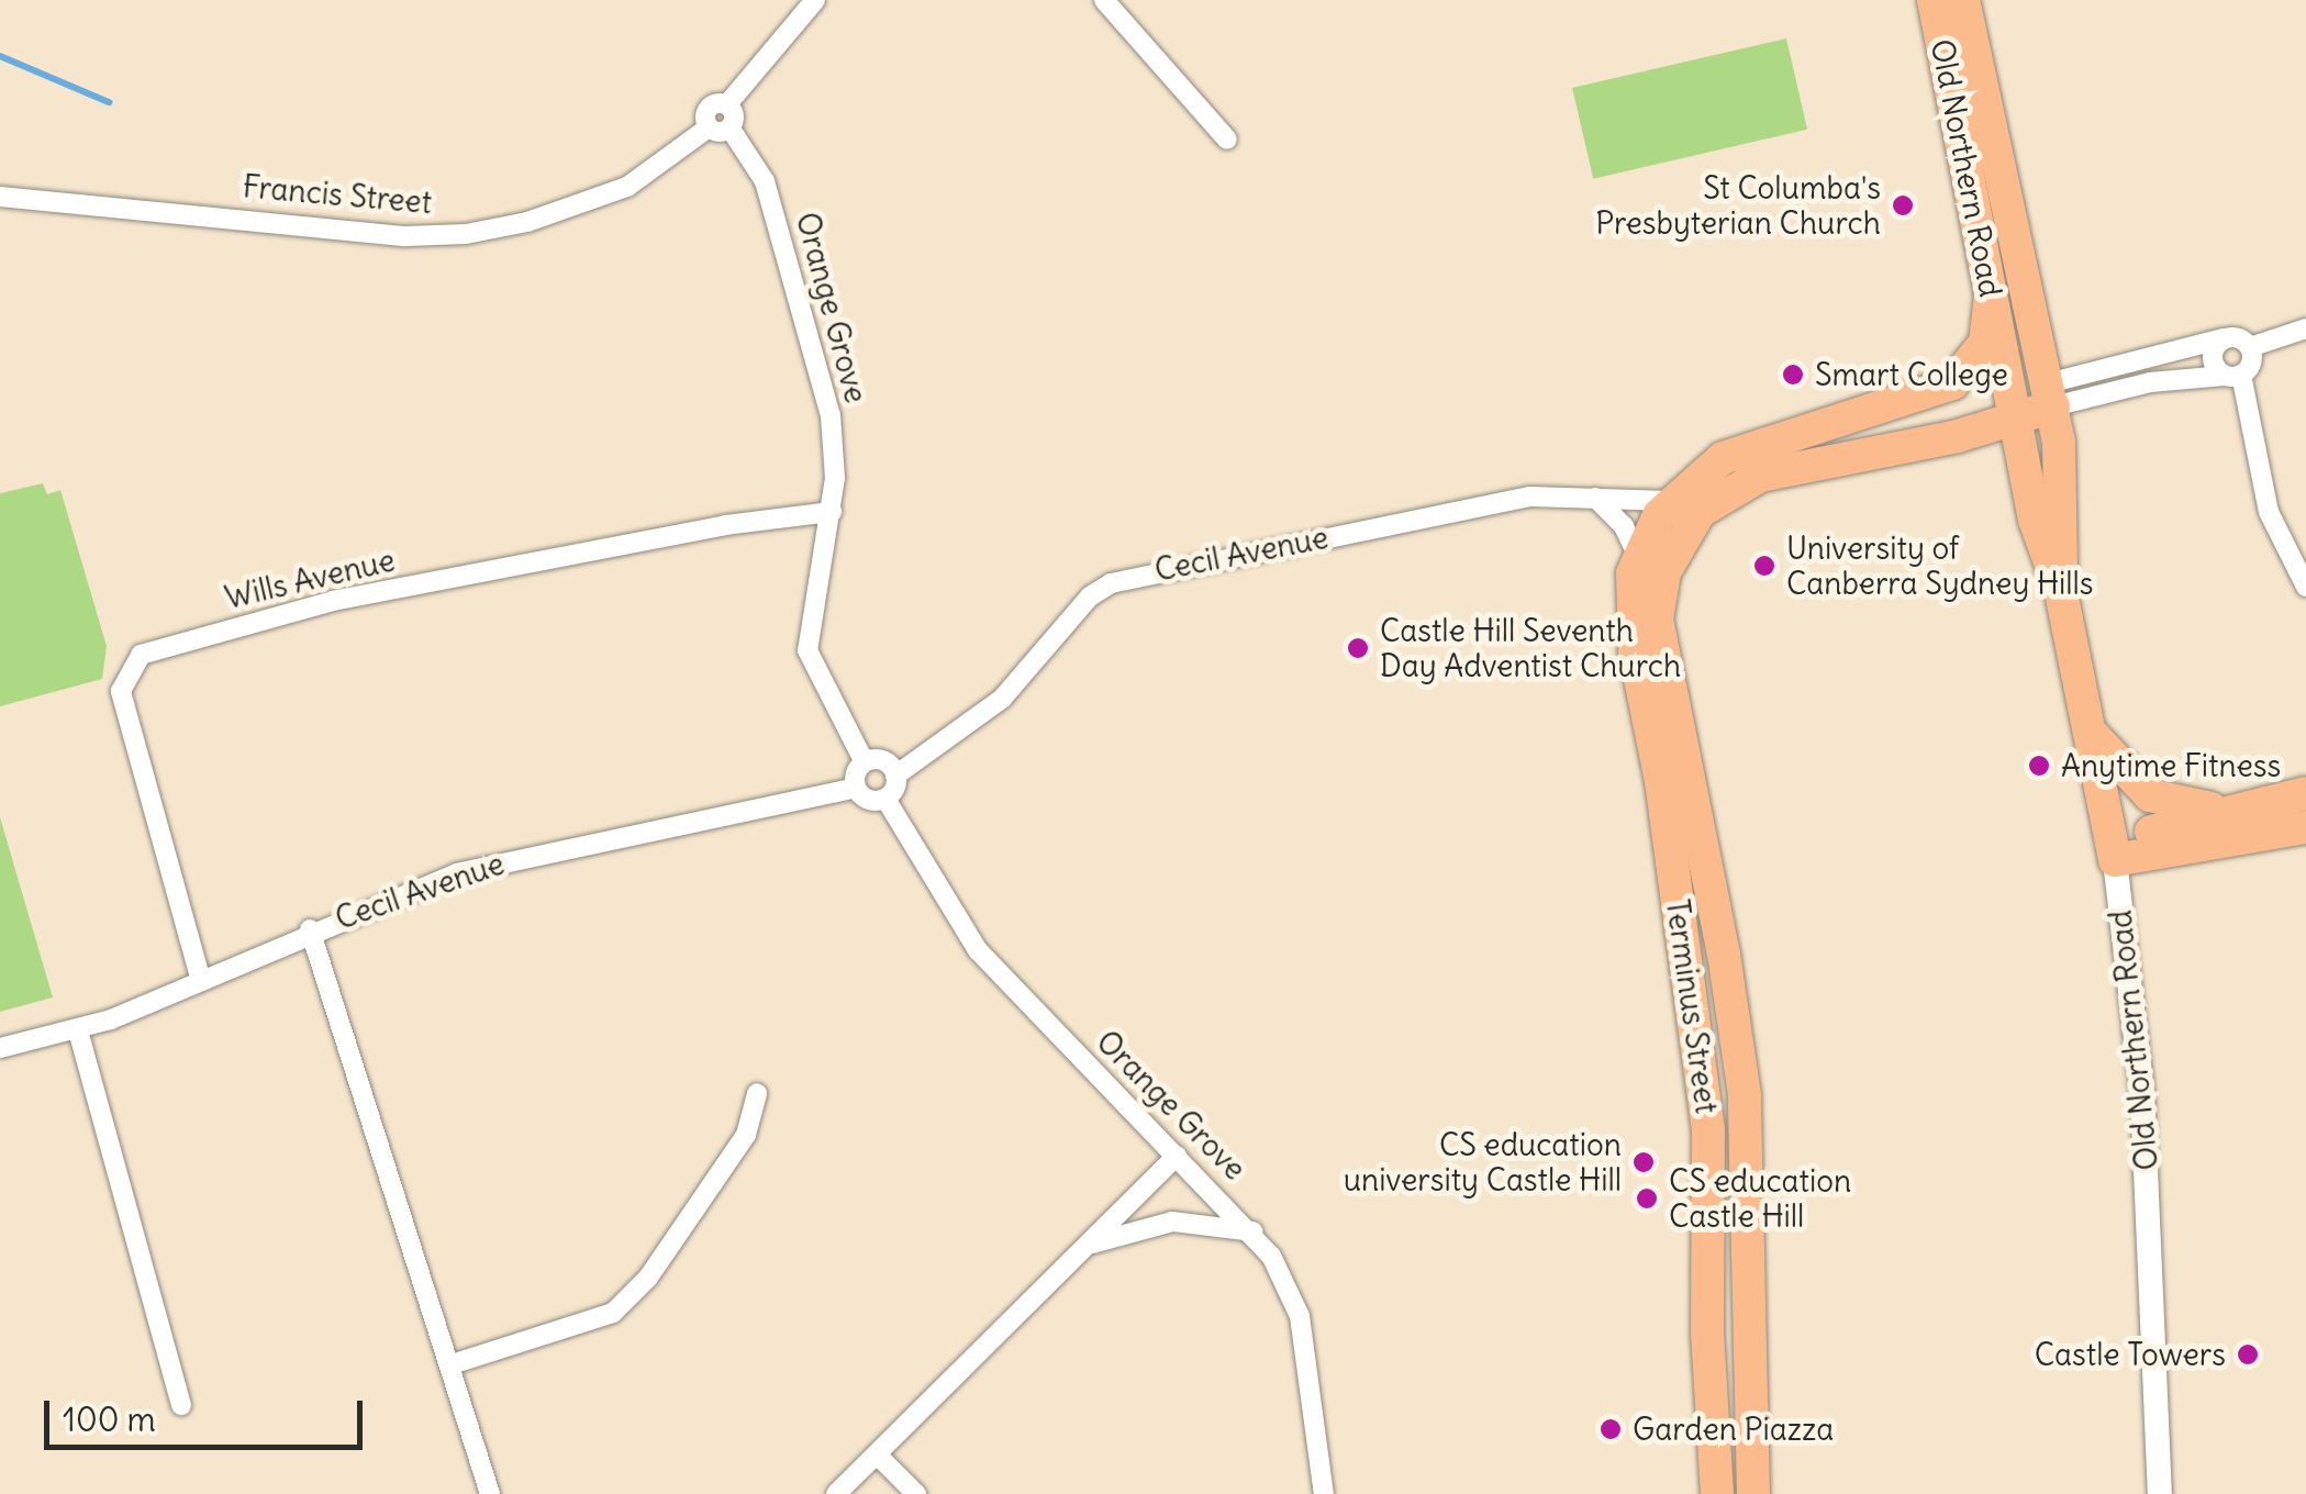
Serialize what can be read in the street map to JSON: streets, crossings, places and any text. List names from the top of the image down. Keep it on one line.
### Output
{"streets":{"main road":["Old Northern Road","Terminus Street"],"street":["Francis Street","Orange Grove","Cecil Avenue","Wills Avenue"]},"crossings":[["Francis Street","Orange Grove"],["Orange Grove","Cecil Avenue"],["Orange Grove","Wills Avenue"],["Cecil Avenue","Wills Avenue"],["Cecil Avenue","Terminus Street"]],"places":["St Columba's Presbyterian Church","Smart College","University of Canberra Sydney Hills","Castle Hill Seventh Day Adventist Church","Anytime Fitness","CS education university Castle Hill","CS education Castle Hill","Castle Towers","Garden Piazza"],"scale_bar":"100 m"}
